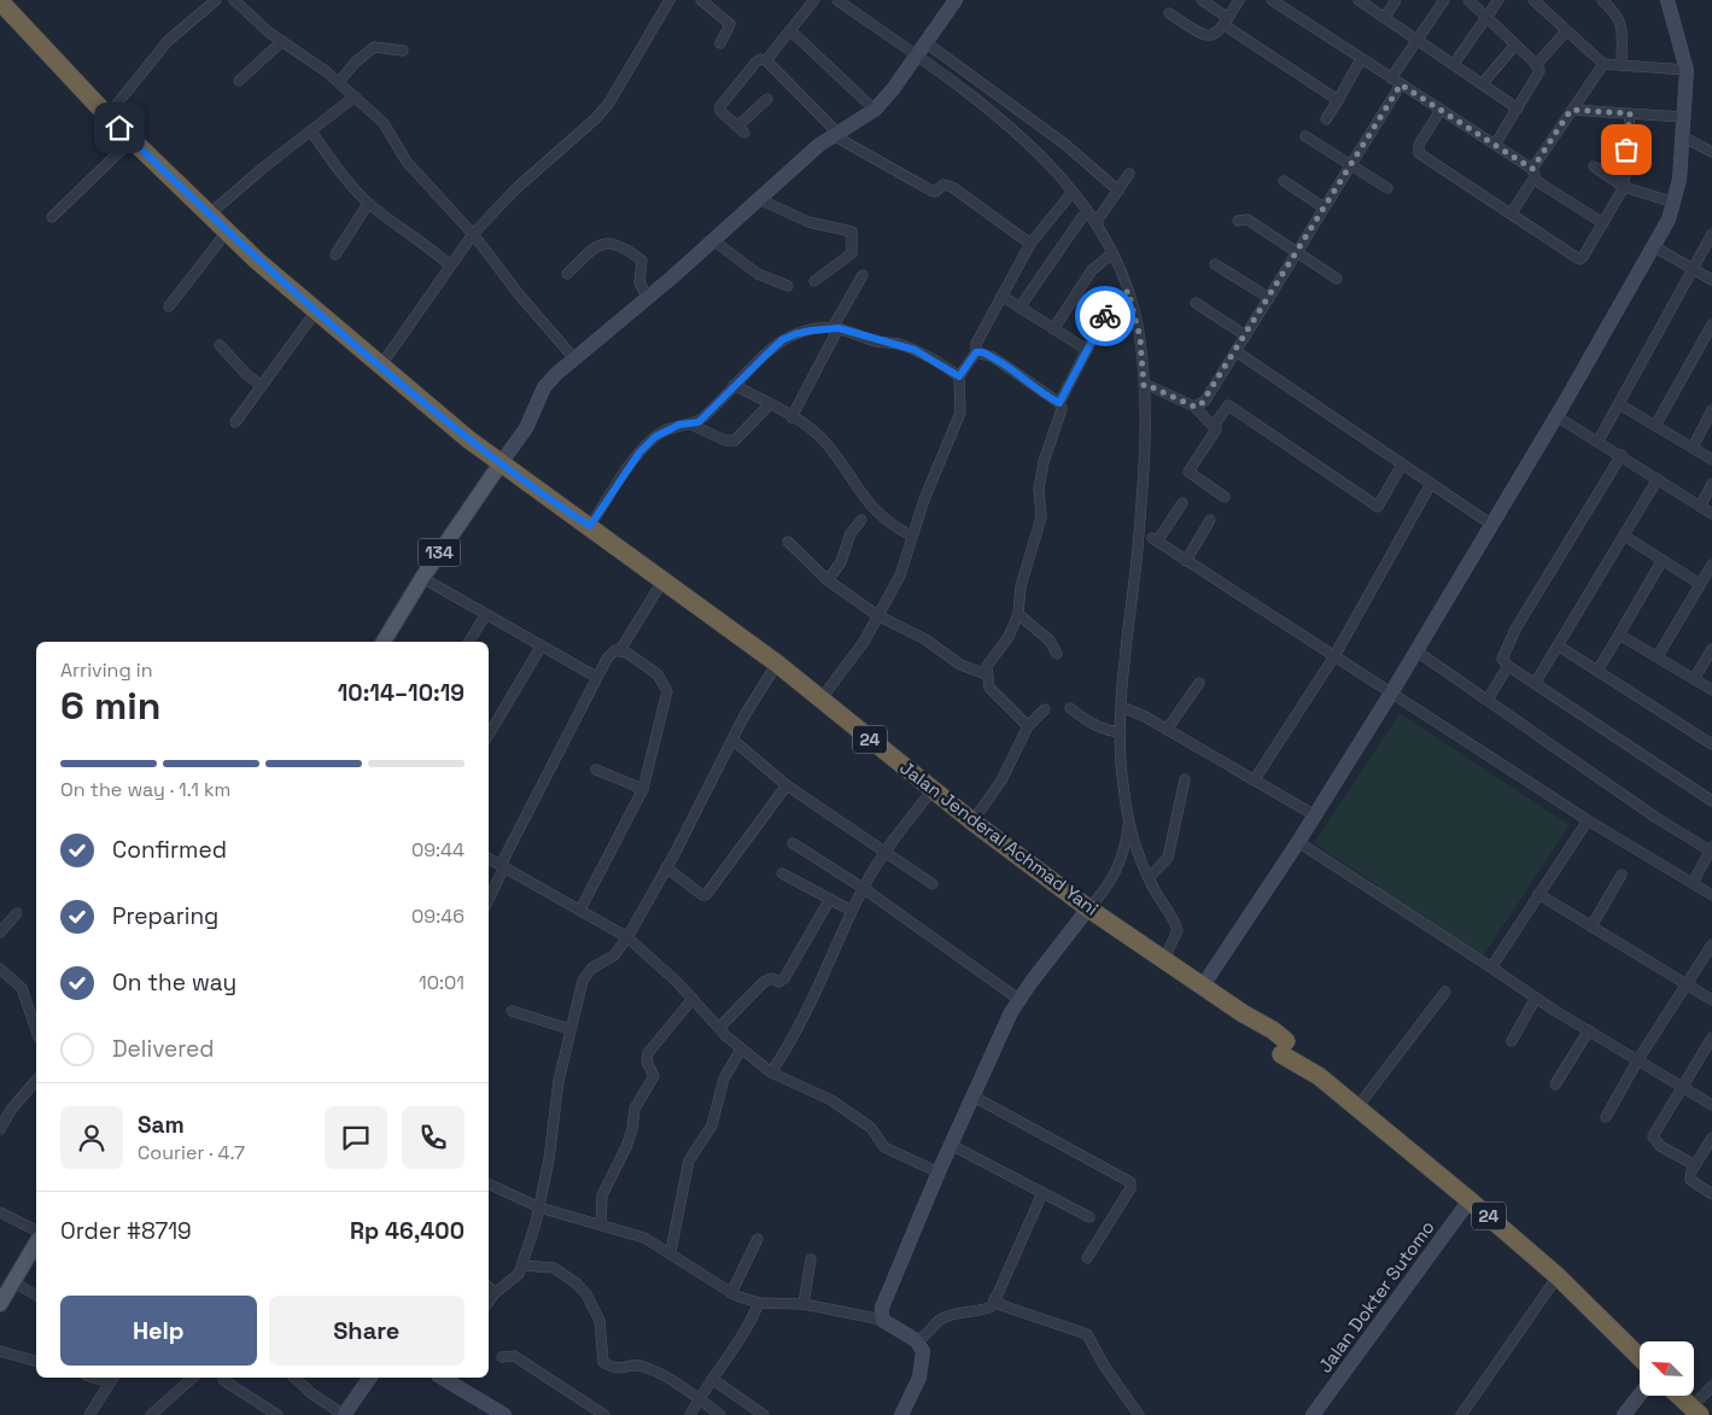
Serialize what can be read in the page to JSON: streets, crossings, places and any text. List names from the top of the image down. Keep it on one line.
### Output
{"streets":{"highway":["24","Jalan Jenderal Achmad Yani"],"main road":["134","Jalan Dokter Sutomo"]},"crossings":[["134","24"],["134","Jalan Jenderal Achmad Yani"],["24","Jalan Jenderal Achmad Yani"],["Jalan Jenderal Achmad Yani","Jalan Dokter Sutomo"]],"north":"top left","page":{"heading":["6 min","Arriving in","10:14–10:19"],"panel":["Sam","Courier · 4.7","Order #8719","Rp 46,400"],"bar":"On the way · 1.1 km","list":[["Confirmed","09:44"],["Preparing","09:46"],["On the way","10:01"],"Delivered"],"buttons":["Help","Share"]}}
